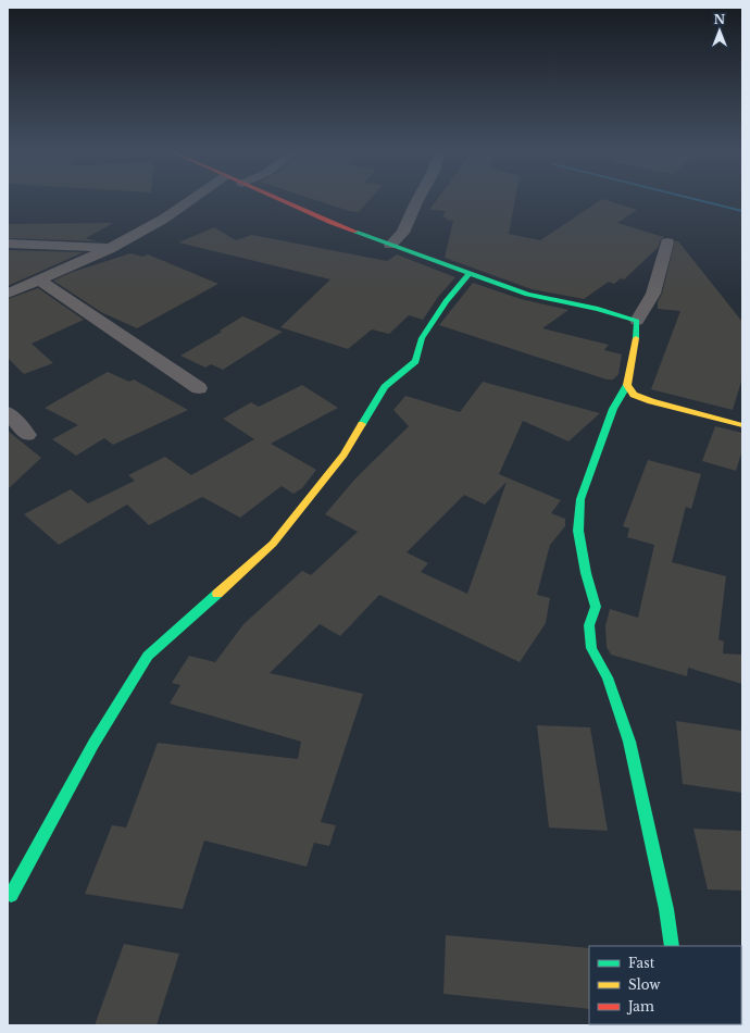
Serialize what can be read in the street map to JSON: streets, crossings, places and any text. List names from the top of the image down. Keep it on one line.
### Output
{"legend":["Fast","Slow","Jam"],"north":"top"}
